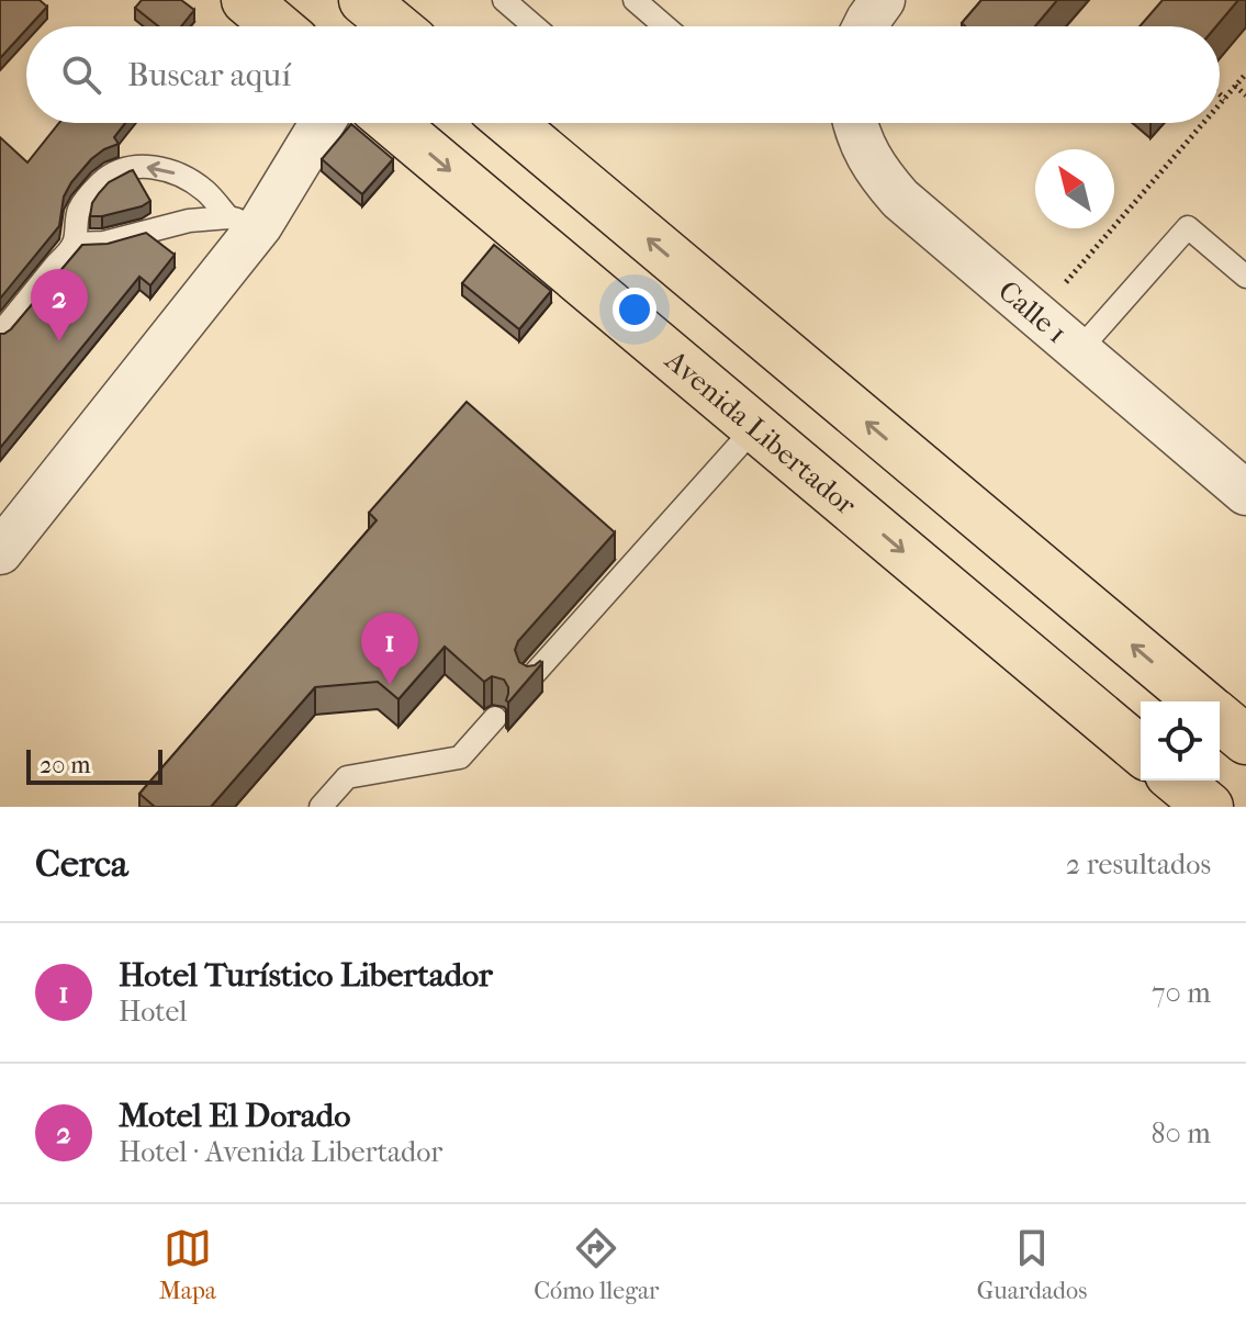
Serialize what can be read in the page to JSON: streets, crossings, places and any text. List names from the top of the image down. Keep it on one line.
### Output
{"streets":{"main road":["Avenida Libertador"],"street":["Calle 1"]},"scale_bar":"20 m","north":"top left","page":{"search":"Buscar aquí","pins":["2","1"],"scale":"20 m","heading":["Cerca","2 resultados"],"list":[{"mark":"1","name":"Hotel Turístico Libertador","note":"Hotel","value":"70 m"},{"mark":"2","name":"Motel El Dorado","note":"Hotel · Avenida Libertador","value":"80 m"}],"nav":["Mapa","Cómo llegar","Guardados"]}}
